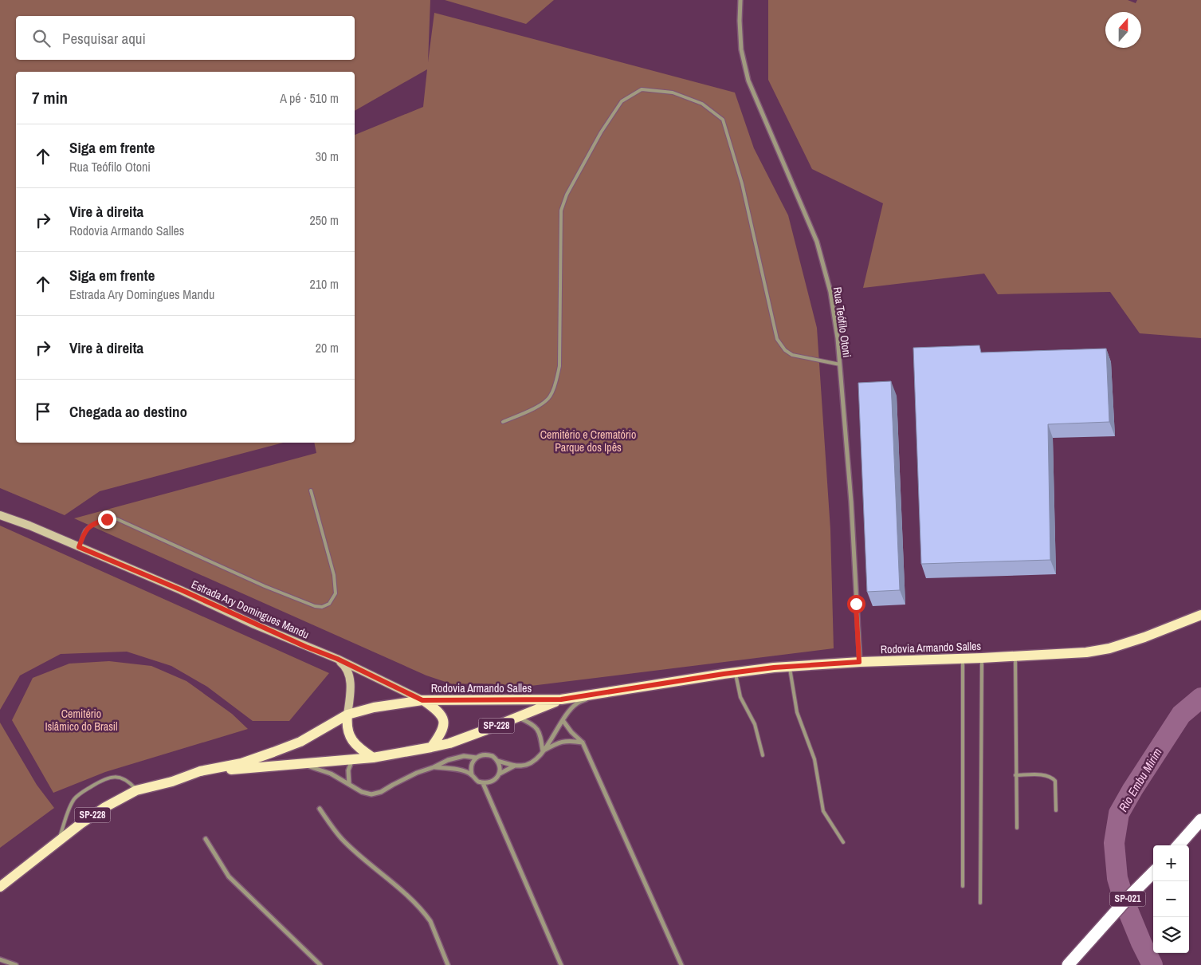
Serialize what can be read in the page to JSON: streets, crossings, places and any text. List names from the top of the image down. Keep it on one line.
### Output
{"streets":{"highway":["SP-021"],"main road":["Rodovia Armando Salles","SP-228"],"street":["Rua Teófilo Otoni","Estrada Ary Domingues Mandu"]},"crossings":[["Rua Teófilo Otoni","Rodovia Armando Salles"],["Estrada Ary Domingues Mandu","Rodovia Armando Salles"]],"water":["Rio Embu Mirim"],"parks":["Cemitério e Crematório Parque dos Ipês","Cemitério Islâmico do Brasil"],"north":"top","page":{"search":"Pesquisar aqui","heading":["7 min","A pé · 510 m"],"list":[["Siga em frente","Rua Teófilo Otoni","30 m"],["Vire à direita","Rodovia Armando Salles","250 m"],["Siga em frente","Estrada Ary Domingues Mandu","210 m"],["Vire à direita","20 m"],"Chegada ao destino"],"map_buttons":["+","−"]}}
